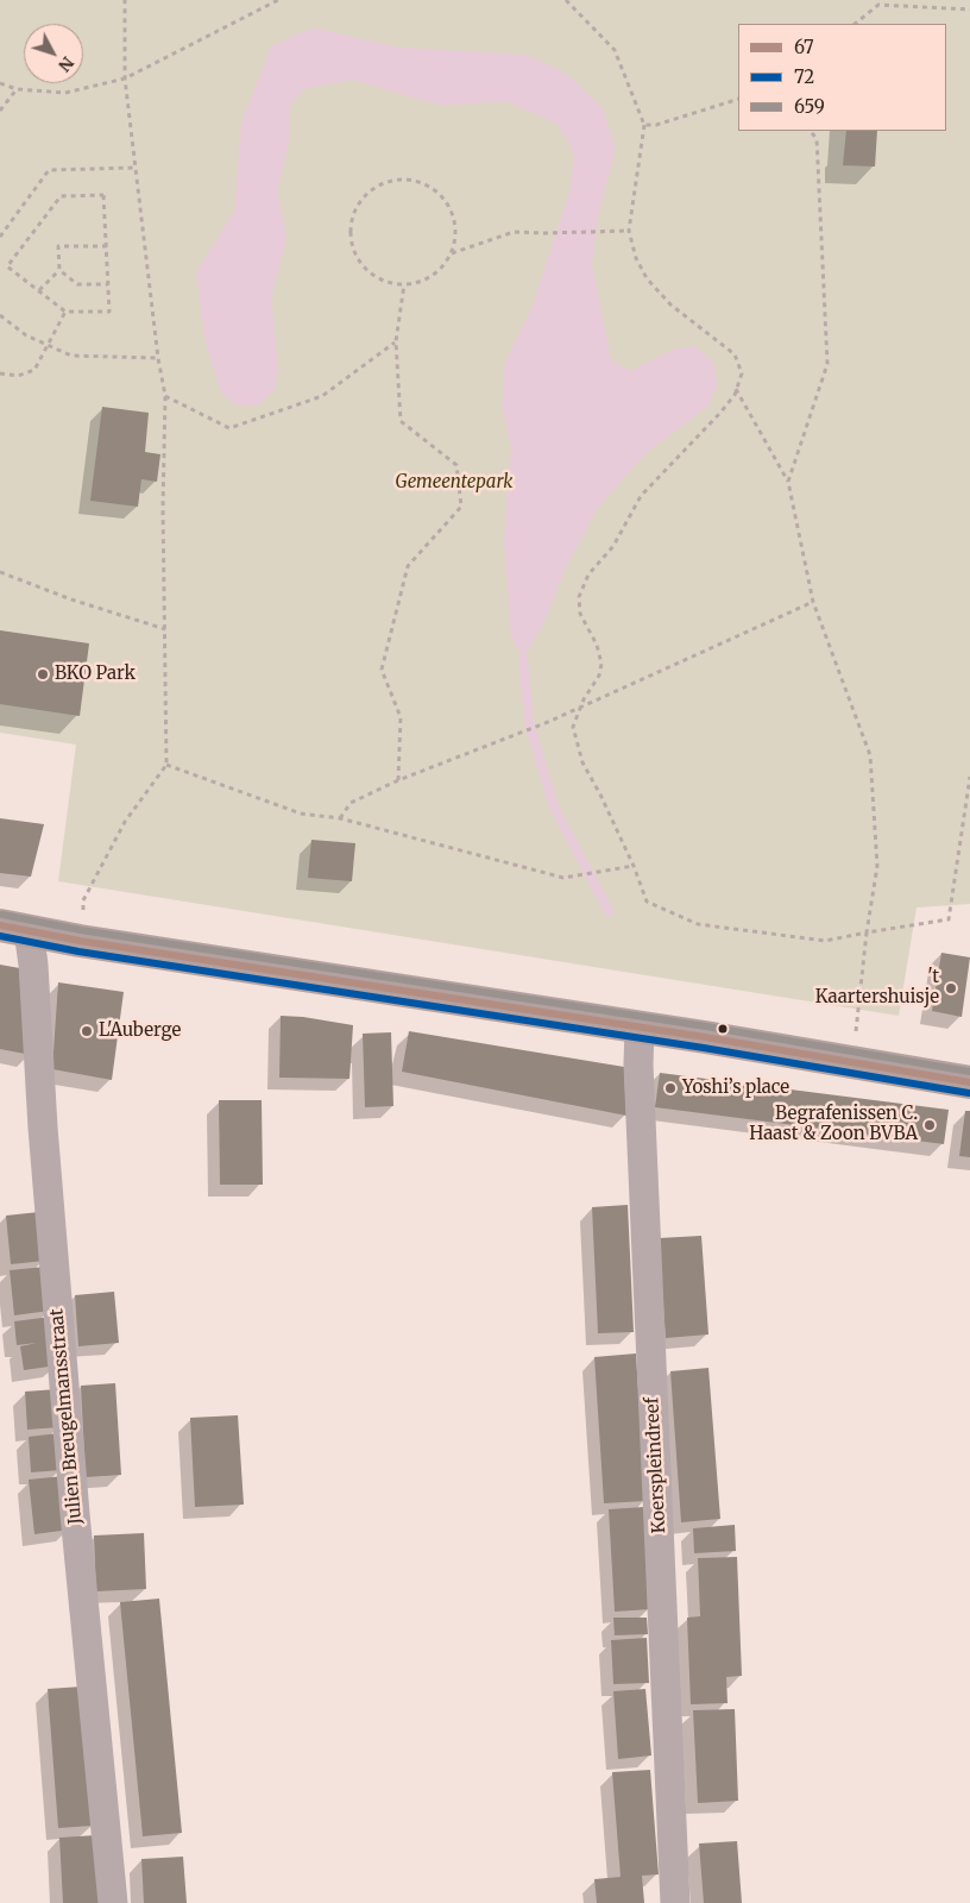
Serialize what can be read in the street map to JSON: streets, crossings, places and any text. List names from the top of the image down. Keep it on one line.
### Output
{"streets":{"street":["Julien Breugelmansstraat","Koerspleindreef"]},"parks":["Gemeentepark"],"places":["BKO Park","'t Kaartershuisje","L'Auberge","Yoshi’s place","Begrafenissen C. Haast & Zoon BVBA"],"lines":["transit line 659","transit line 67","transit line 72"],"legend":["67","72","659"],"north":"bottom right"}
